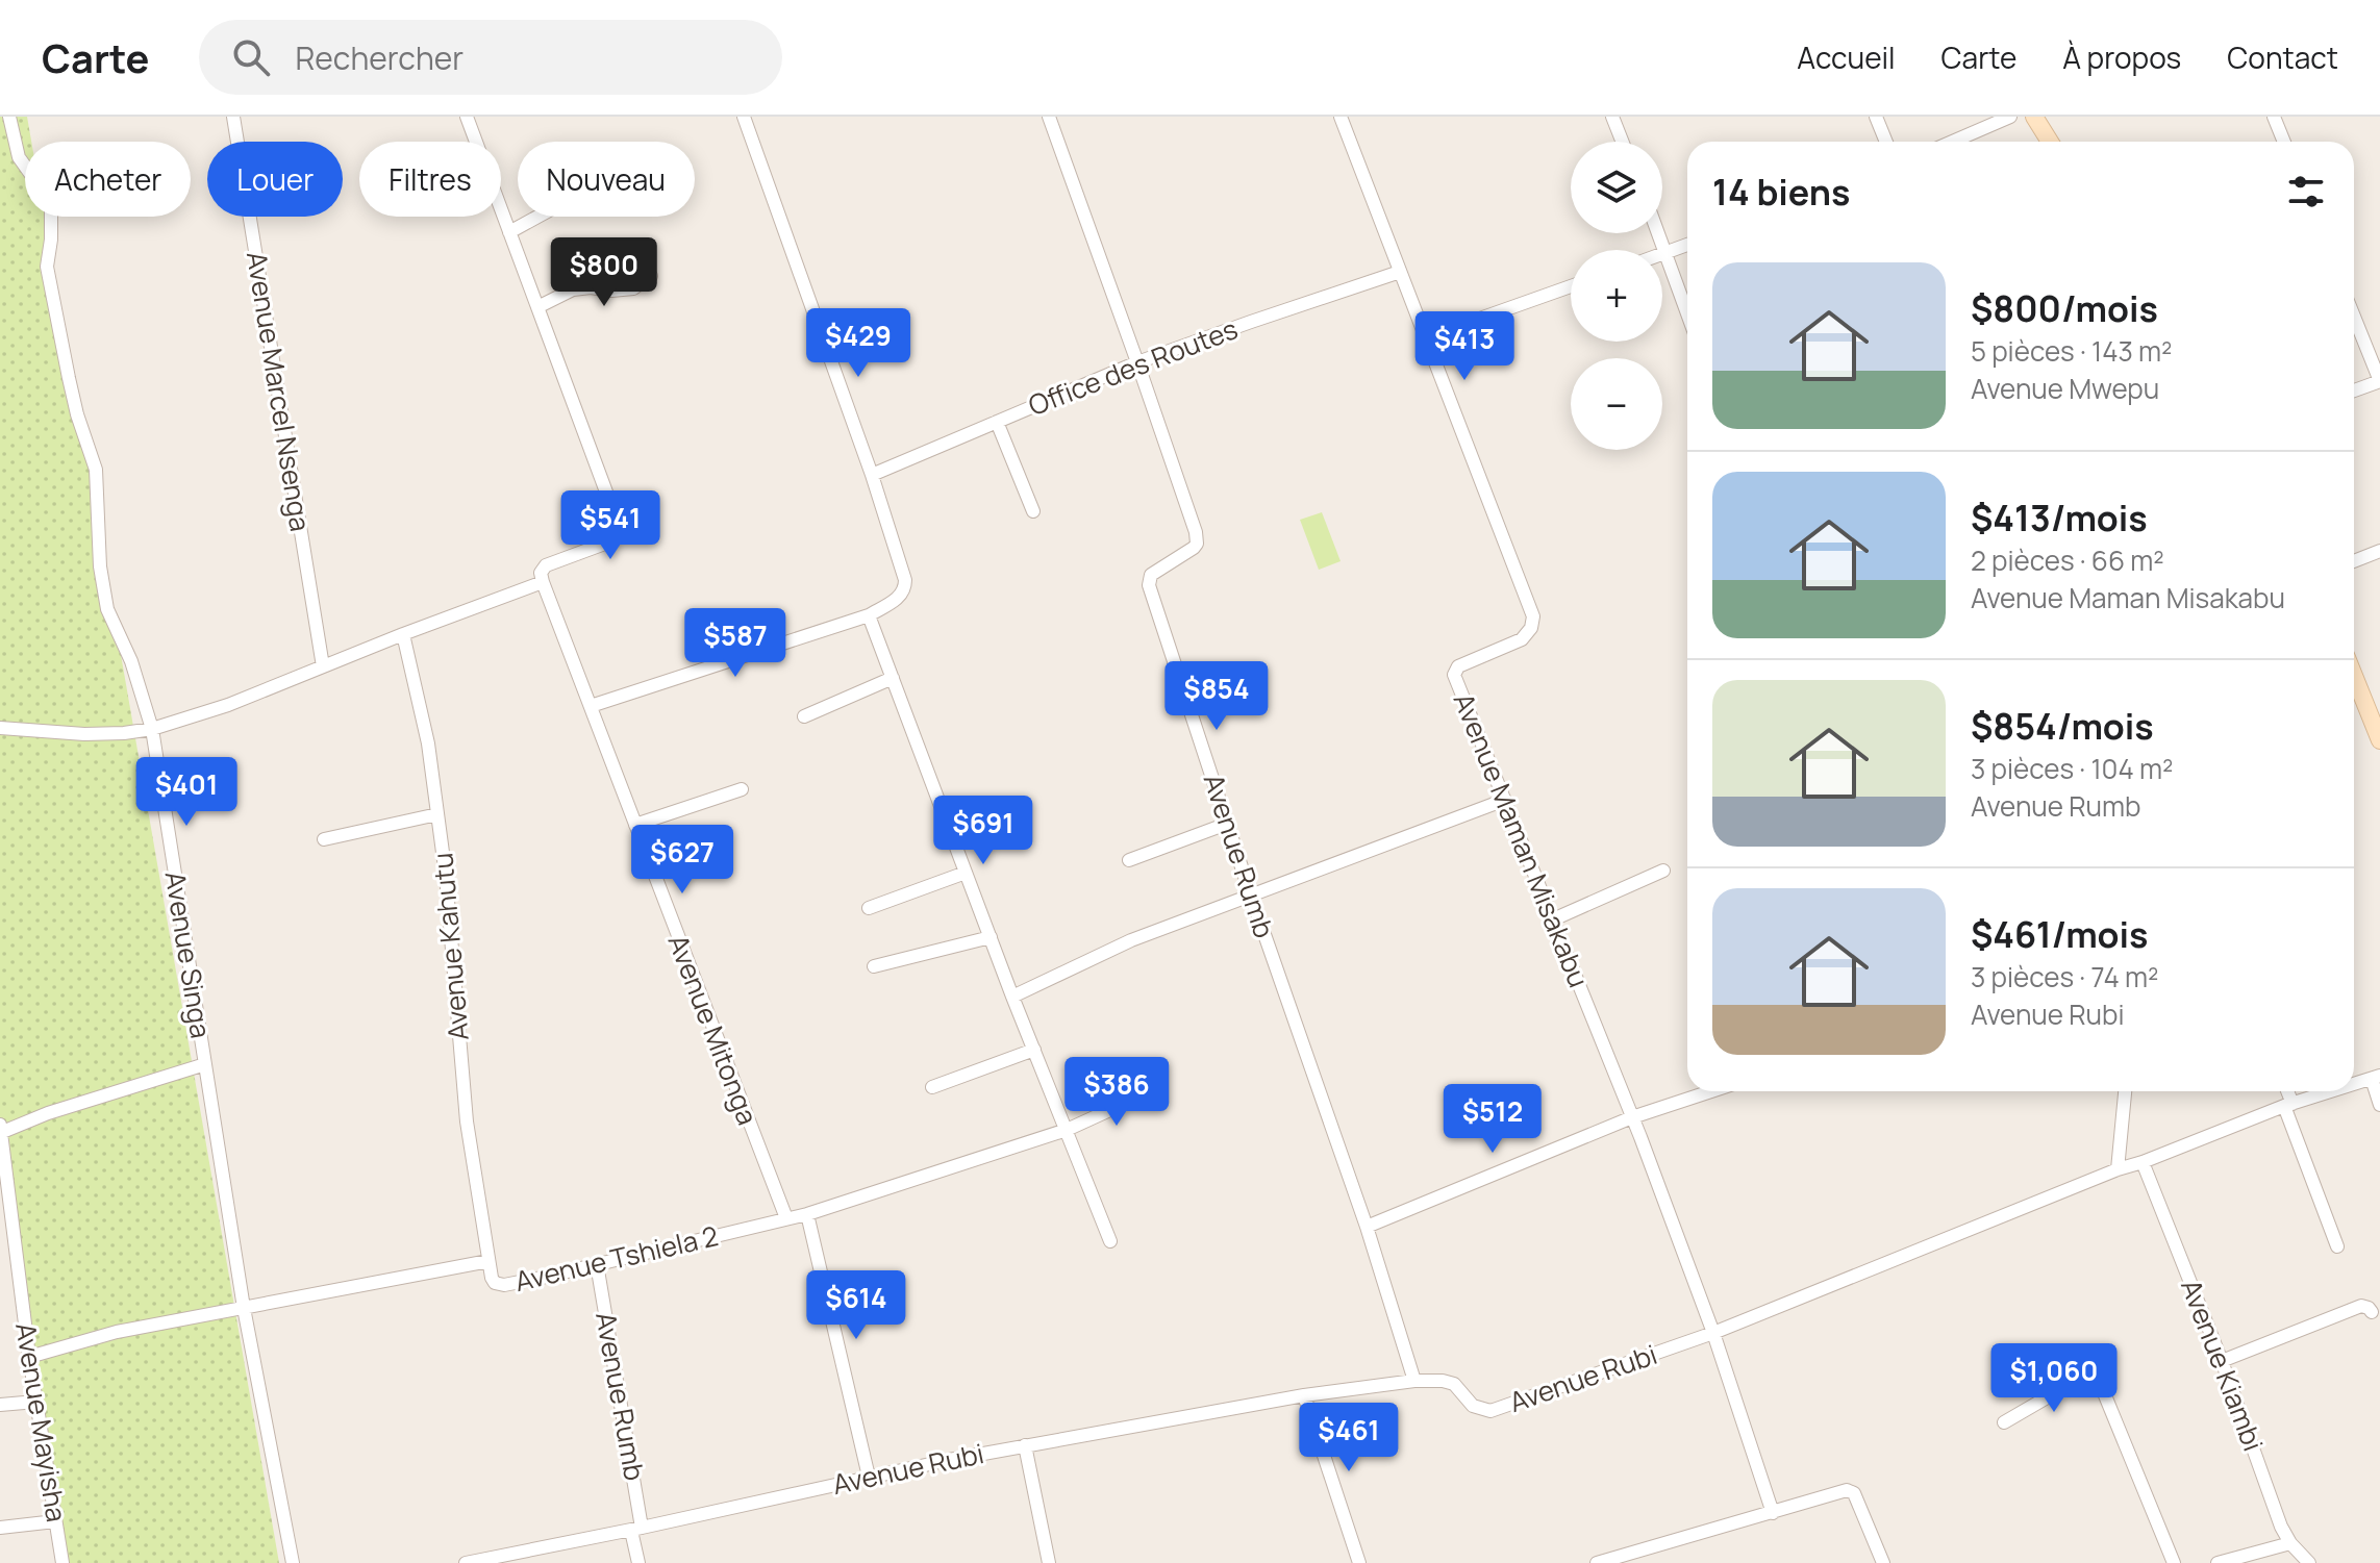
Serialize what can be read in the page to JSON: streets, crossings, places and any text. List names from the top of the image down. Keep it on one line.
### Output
{"streets":{"street":["Office des Routes","Avenue Marcel Nsenga","Avenue Maman Misakabu","Avenue Rumb","Avenue Kahutu","Avenue Singa","Avenue Mitonga","Avenue Tshiela 2","Avenue Kiambi","Avenue Rubi","Avenue Mayisha"]},"crossings":[["Office des Routes","Avenue Maman Misakabu"],["Office des Routes","Avenue Rumb"],["Avenue Maman Misakabu","Avenue Rubi"],["Avenue Rumb","Avenue Tshiela 2"],["Avenue Rumb","Avenue Rubi"],["Avenue Kahutu","Avenue Tshiela 2"],["Avenue Singa","Avenue Tshiela 2"],["Avenue Mitonga","Avenue Tshiela 2"],["Avenue Tshiela 2","Avenue Mayisha"],["Avenue Kiambi","Avenue Rubi"]],"page":{"header":"Carte","search":"Rechercher","nav":["Accueil","Carte","À propos","Contact"],"map_buttons":["+","−"],"chip":["Acheter","Louer","Filtres","Nouveau"],"heading":"14 biens","price":["$800","$429","$413","$541","$587","$854","$401","$691","$627","$386","$512","$614","$1,060","$461"],"list":[{"name":"$800/mois","note":"5 pièces · 143 m² · Avenue Mwepu"},{"name":"$413/mois","note":"2 pièces · 66 m² · Avenue Maman Misakabu"},{"name":"$854/mois","note":"3 pièces · 104 m² · Avenue Rumb"},{"name":"$461/mois","note":"3 pièces · 74 m² · Avenue Rubi"}]}}
